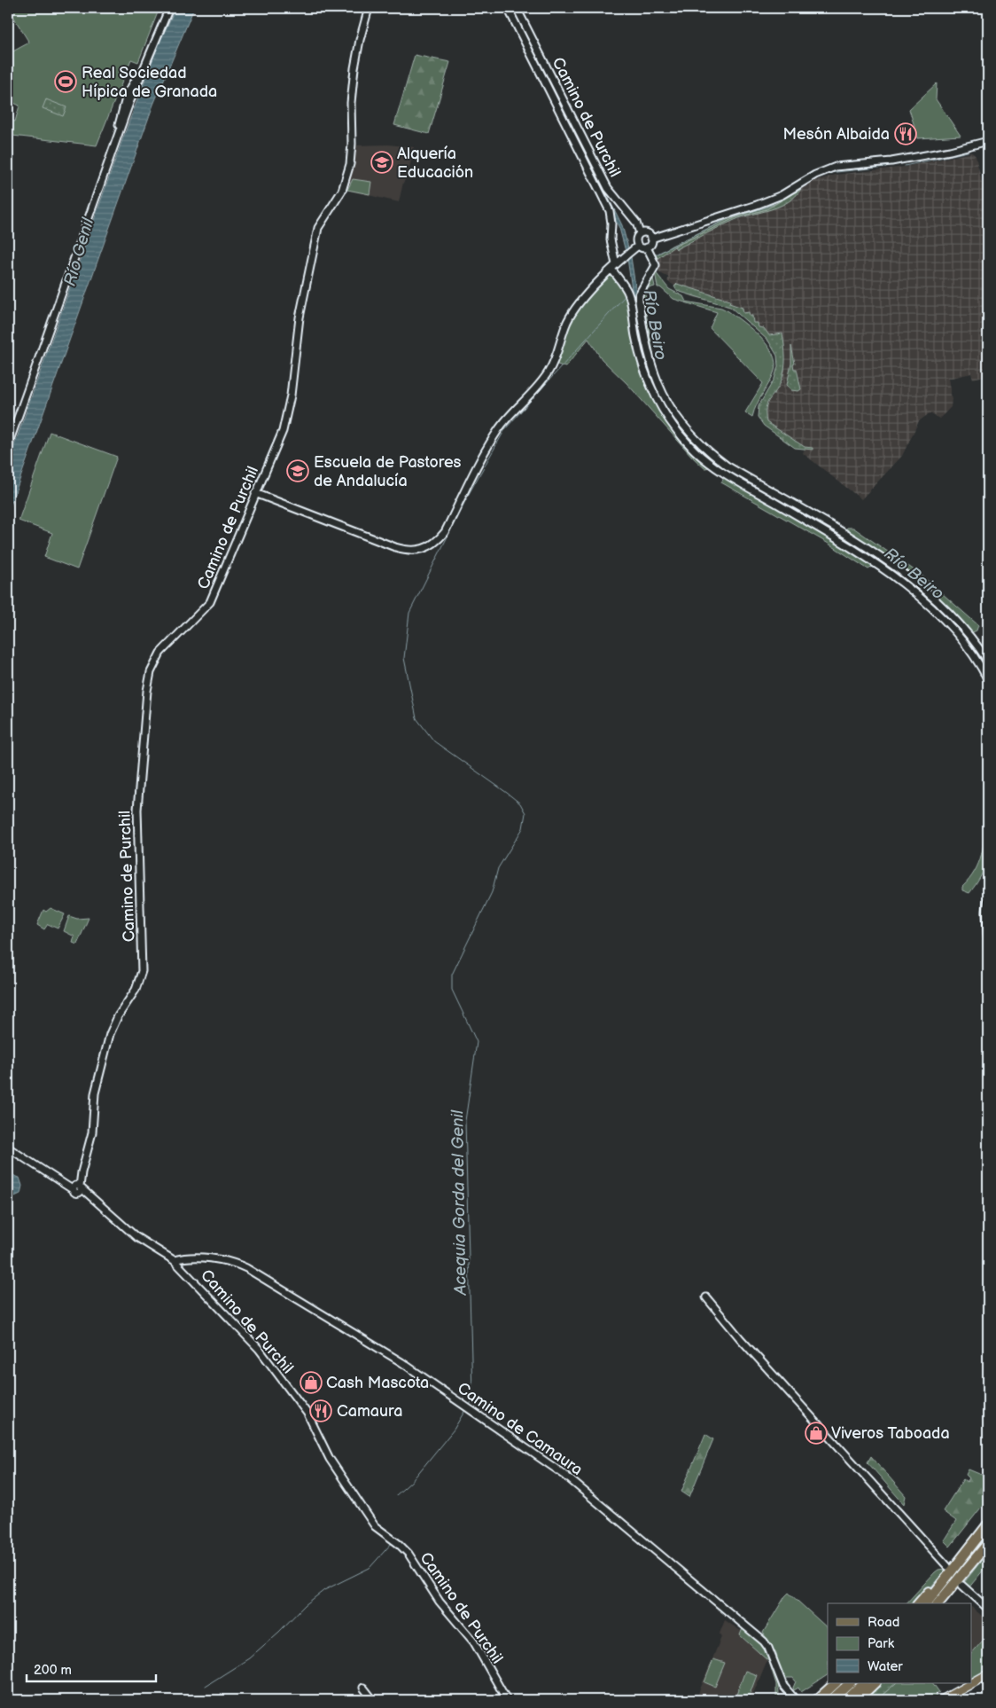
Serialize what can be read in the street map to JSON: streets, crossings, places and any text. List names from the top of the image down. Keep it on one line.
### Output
{"streets":{"street":["Camino de Purchil","Camino de Camaura"]},"crossings":[["Camino de Purchil","Camino de Camaura"]],"water":["Río Genil","Río Beiro","Acequia Gorda del Genil"],"places":{"sports":["Real Sociedad Hípica de Granada"],"restaurant":["Mesón Albaida","Camaura"],"school or university":["Alquería Educación","Escuela de Pastores de Andalucía"],"shop":["Cash Mascota","Viveros Taboada"]},"legend":["Road","Park","Water"],"scale_bar":"200 m"}
